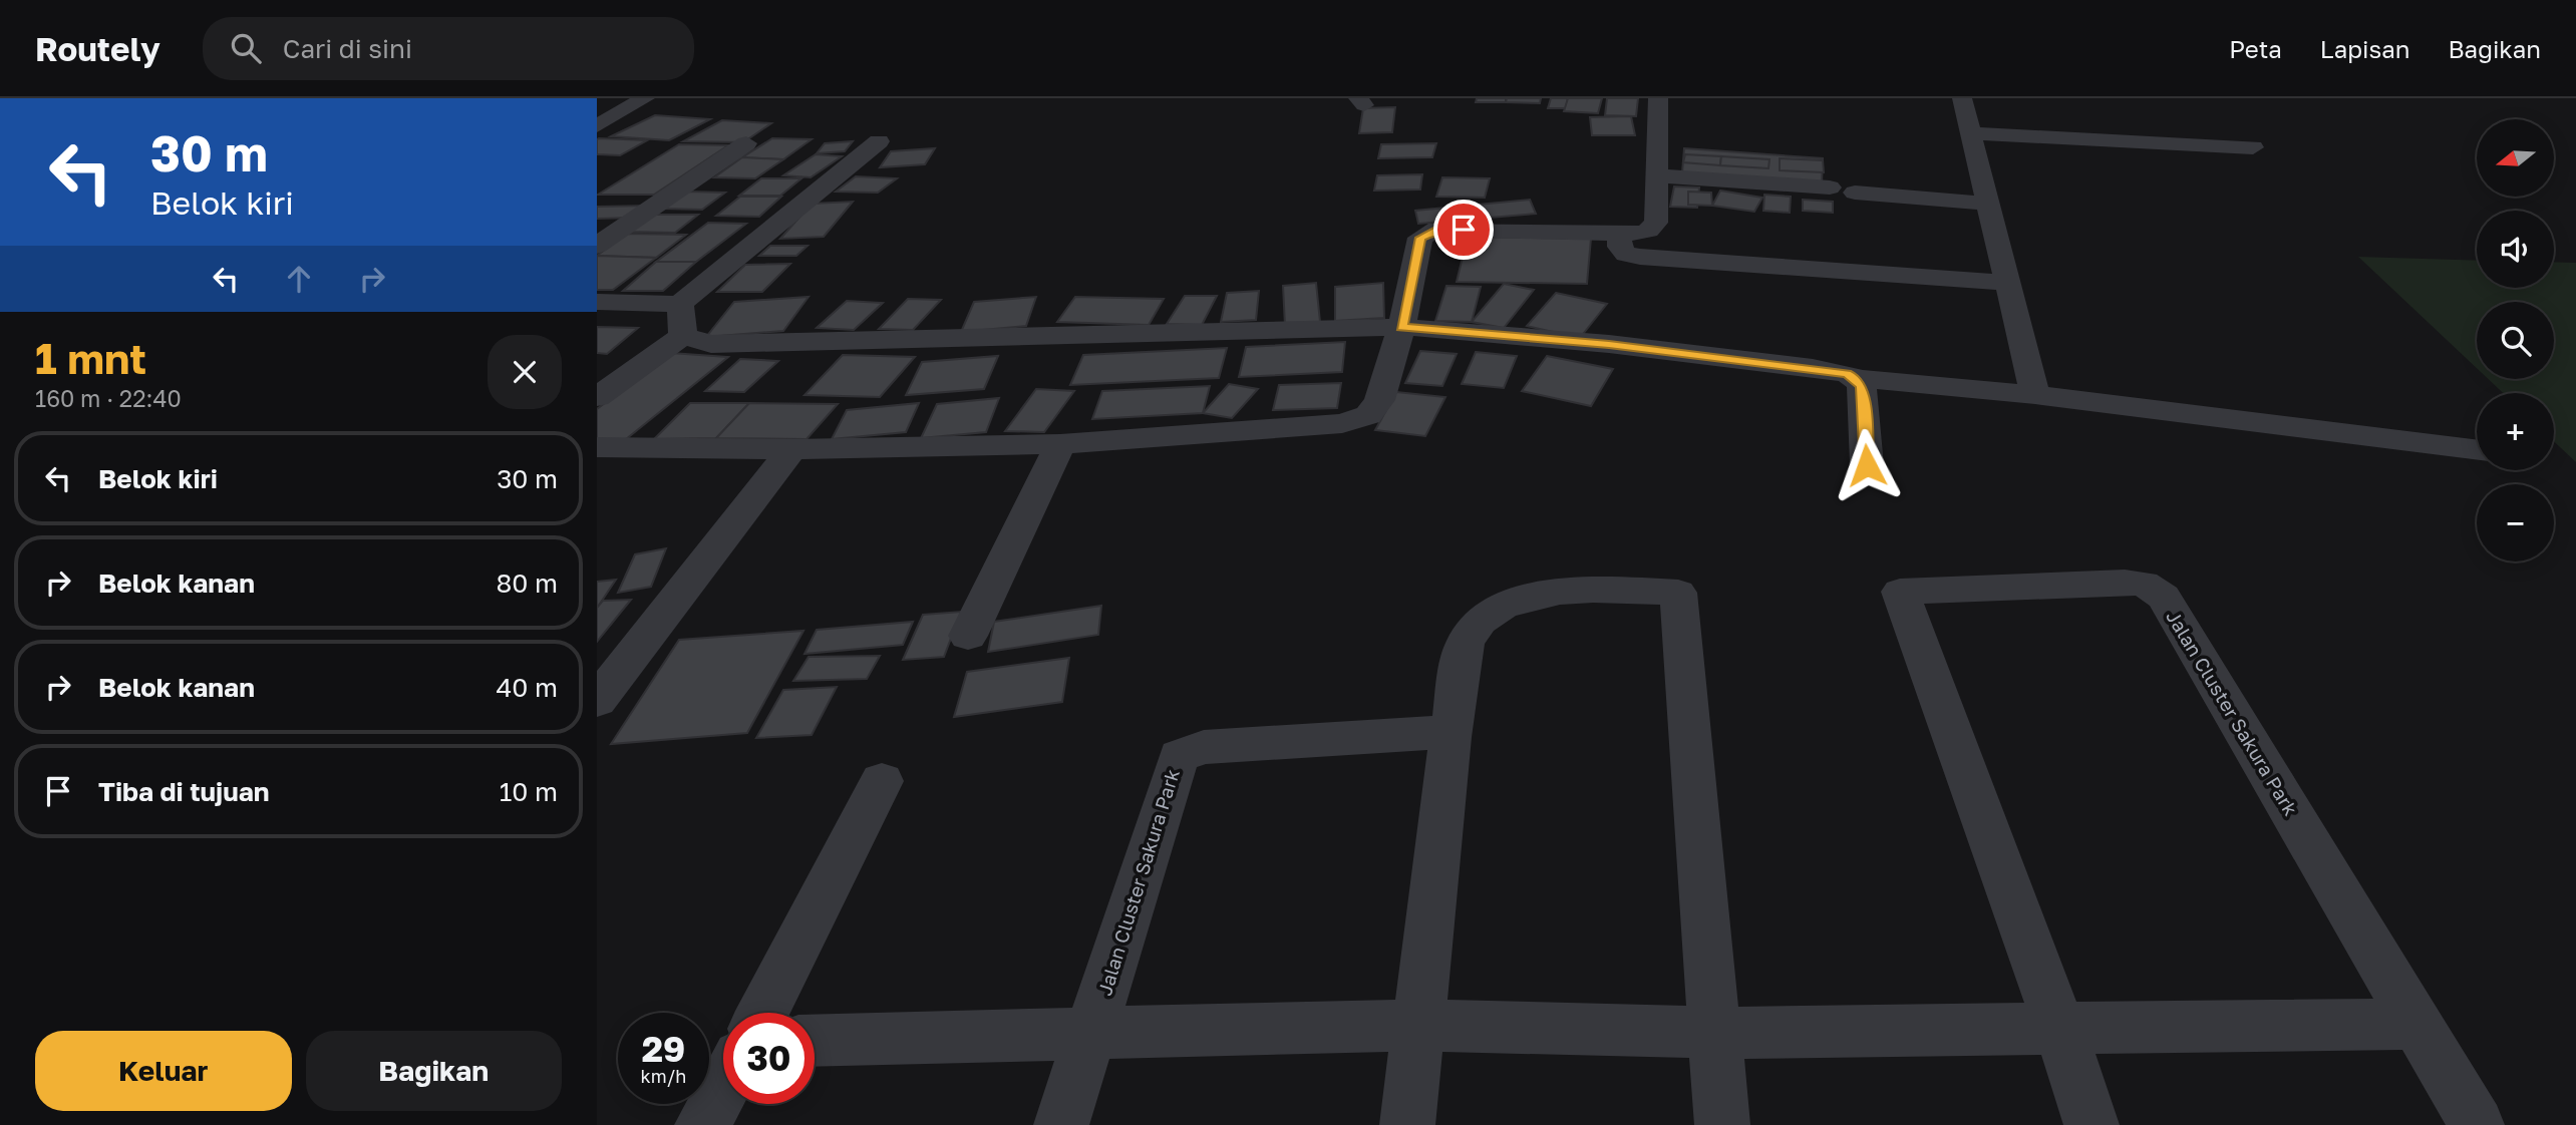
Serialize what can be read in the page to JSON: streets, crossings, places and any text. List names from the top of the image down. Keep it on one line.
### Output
{"streets":{"street":["Jalan Cluster Sakura Park"]},"north":"left","page":{"header":"Routely","search":"Cari di sini","nav":["Peta","Lapisan","Bagikan"],"turn":["30 m","Belok kiri"],"map_buttons":["+","−"],"heading":["1 mnt","160 m · 22:40"],"list":[{"name":"Belok kiri","value":"30 m"},{"name":"Belok kanan","value":"80 m"},{"name":"Belok kanan","value":"40 m"},{"name":"Tiba di tujuan","value":"10 m"}],"speed":"29 km/h","limit":"30","buttons":["Keluar","Bagikan"]}}
